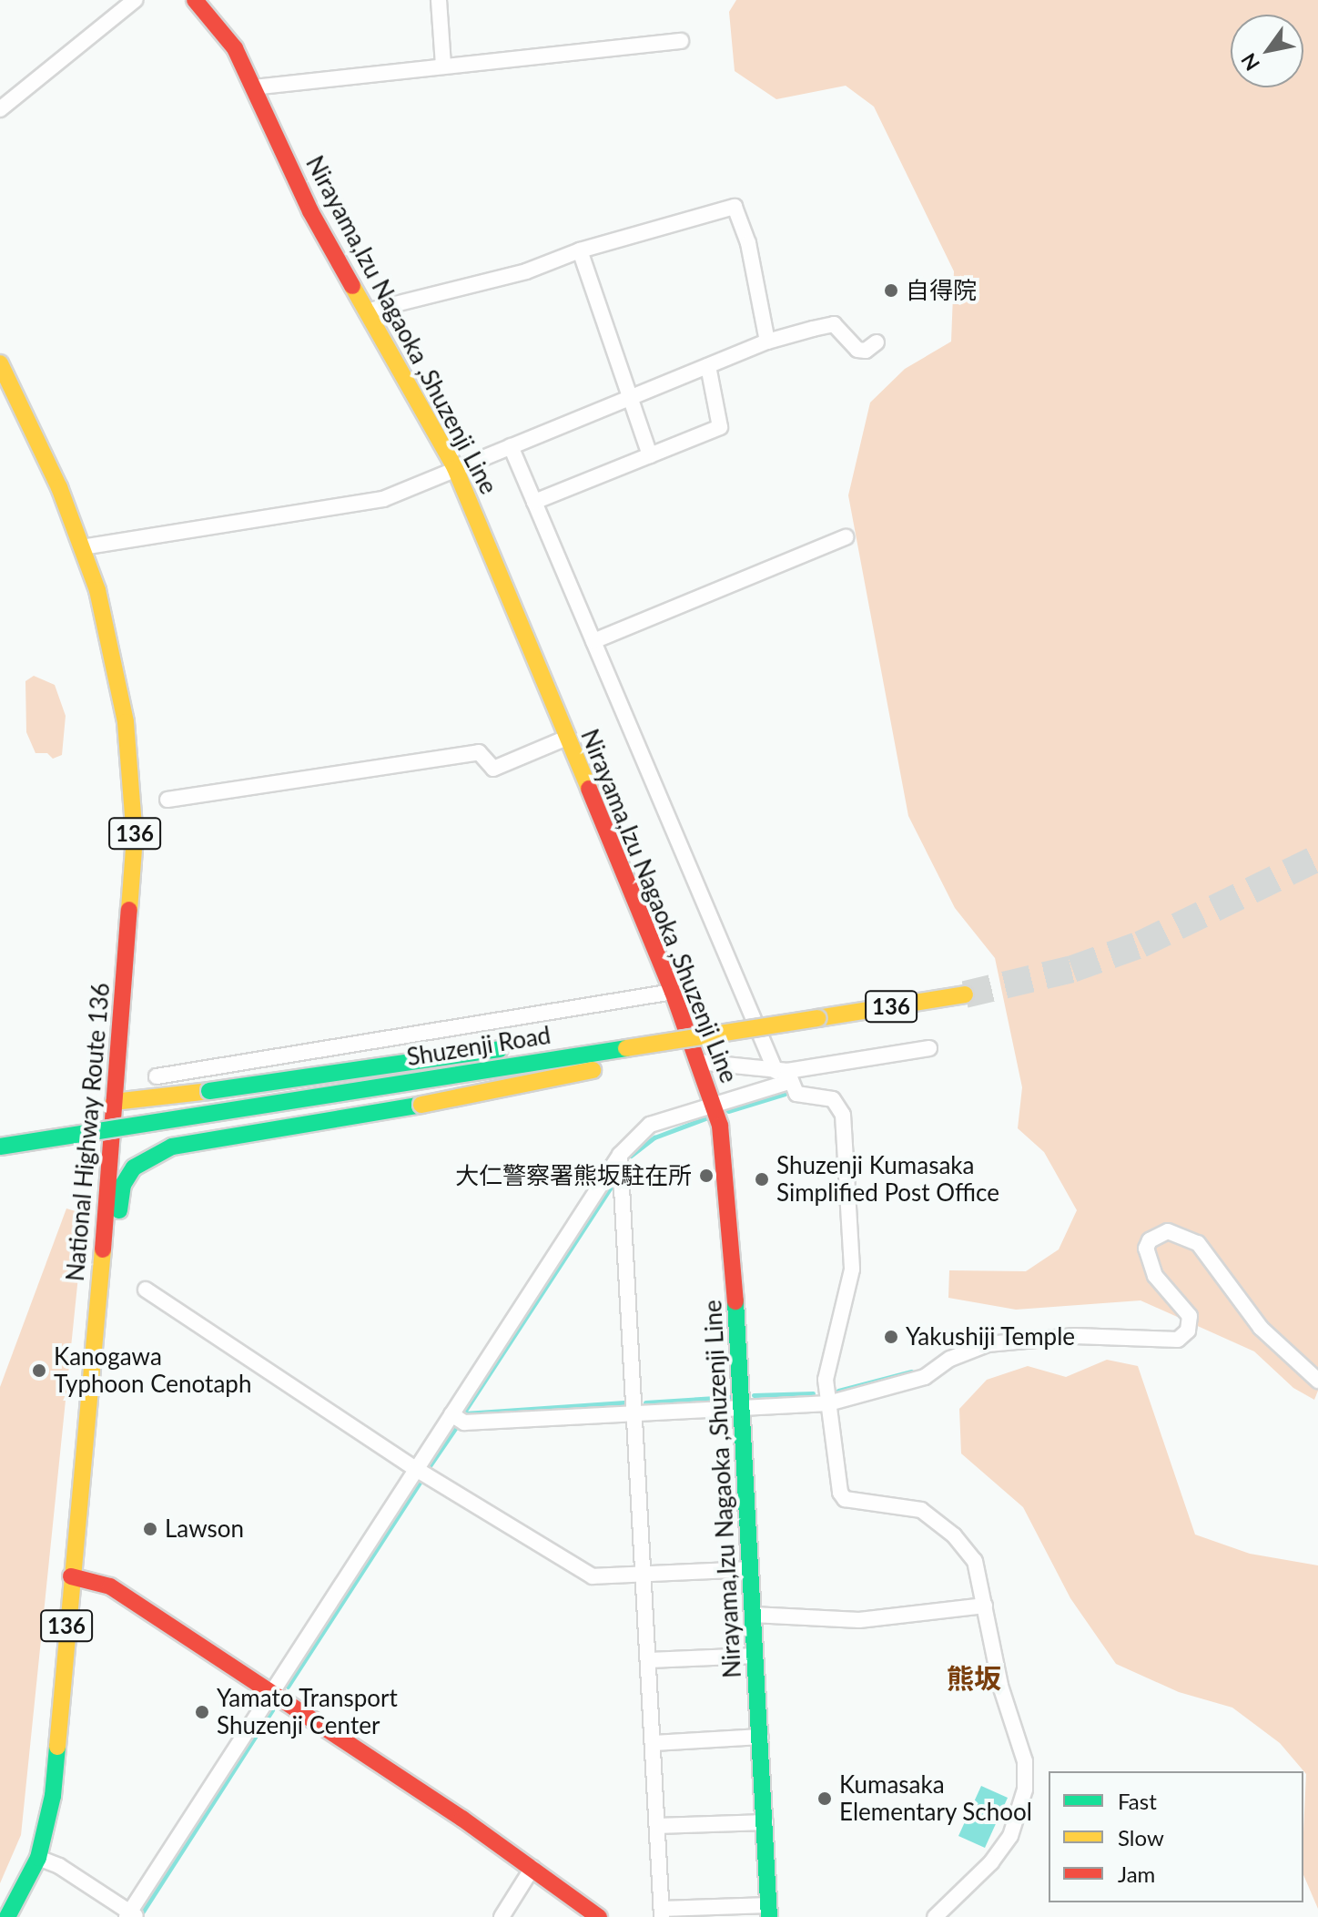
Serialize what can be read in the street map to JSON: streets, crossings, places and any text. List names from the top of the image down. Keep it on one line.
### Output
{"streets":{"main road":["Nirayama,Izu Nagaoka ,Shuzenji Line","136","Shuzenji Road","National Highway Route 136"]},"districts":["熊坂"],"places":["自得院","大仁警察署熊坂駐在所","Shuzenji Kumasaka Simplified Post Office","Yakushiji Temple","Kanogawa Typhoon Cenotaph","Lawson","Yamato Transport Shuzenji Center","Kumasaka Elementary School"],"legend":["Fast","Slow","Jam"],"north":"bottom left"}
